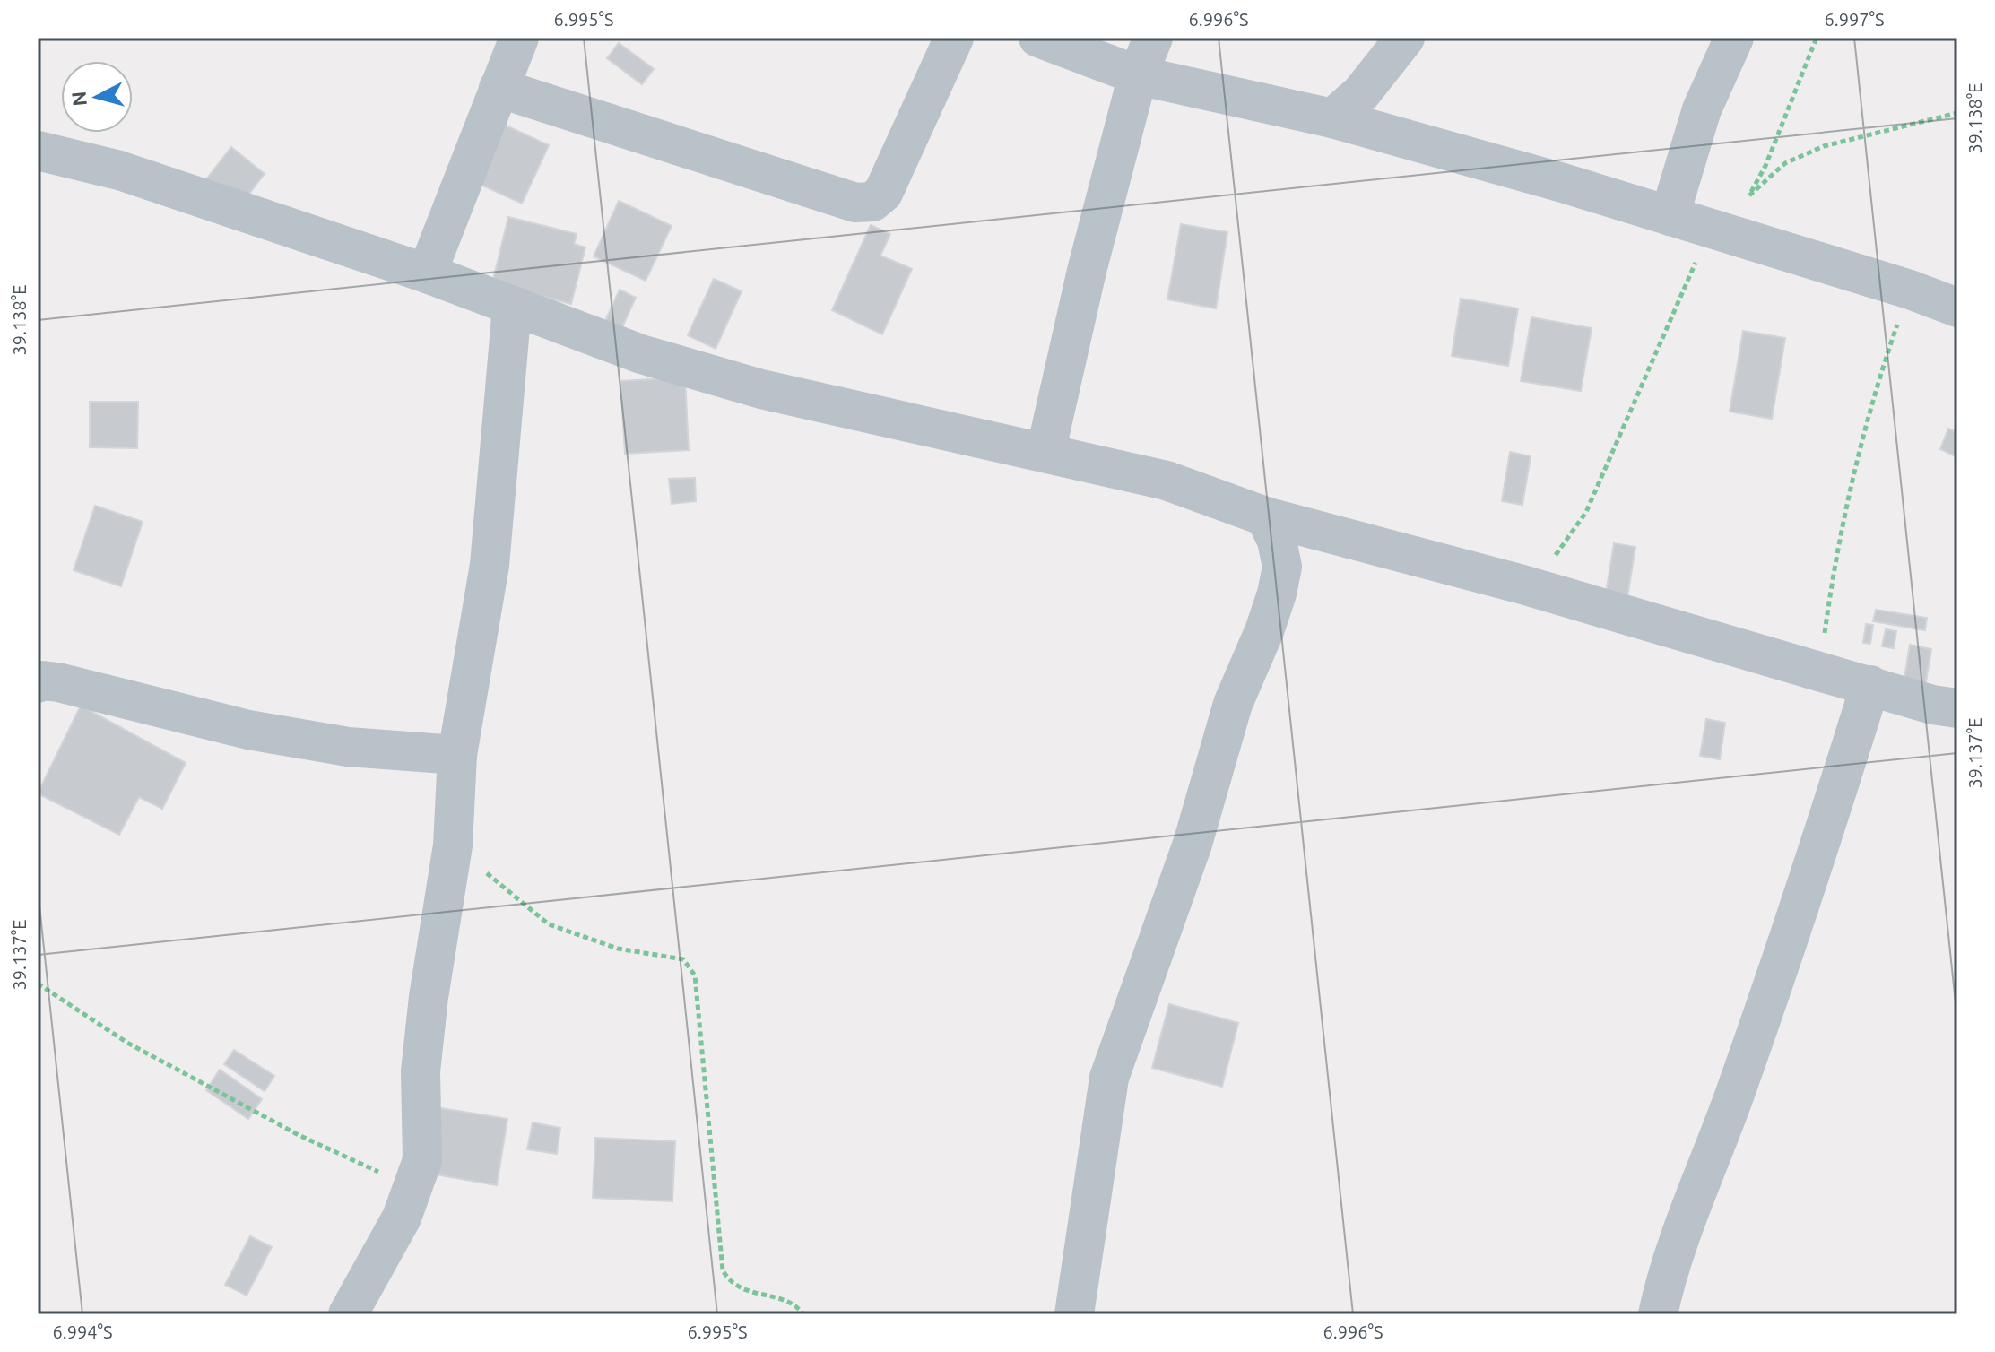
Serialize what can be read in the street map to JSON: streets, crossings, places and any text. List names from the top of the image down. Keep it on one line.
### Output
{"north":"left","coordinates":["6.995°S","6.996°S","6.997°S","39.138°E","39.137°E","6.994°S"]}
